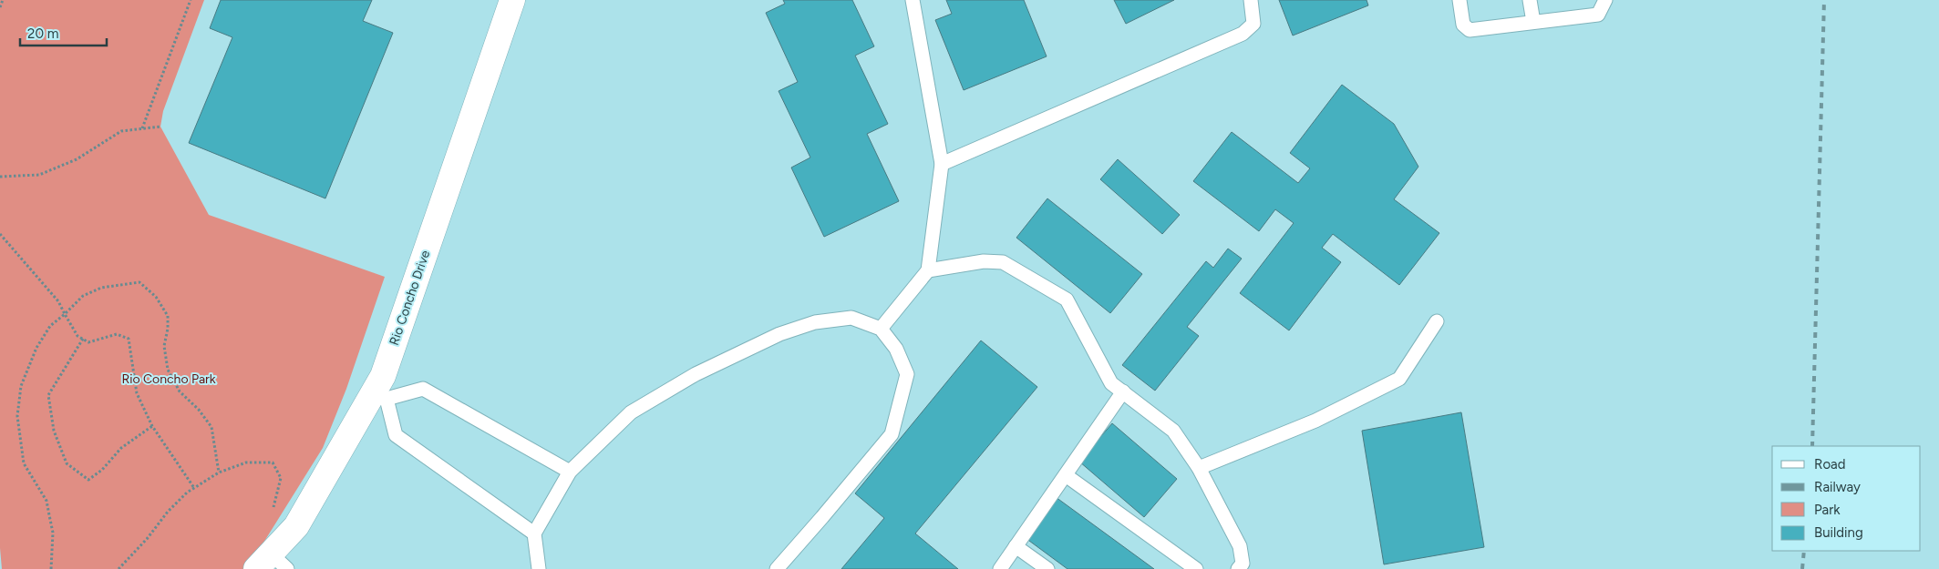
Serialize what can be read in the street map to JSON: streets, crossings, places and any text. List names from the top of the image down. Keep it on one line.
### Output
{"streets":{"street":["Rio Concho Drive"]},"parks":["Rio Concho Park"],"legend":["Road","Railway","Park","Building"],"scale_bar":"20 m"}
